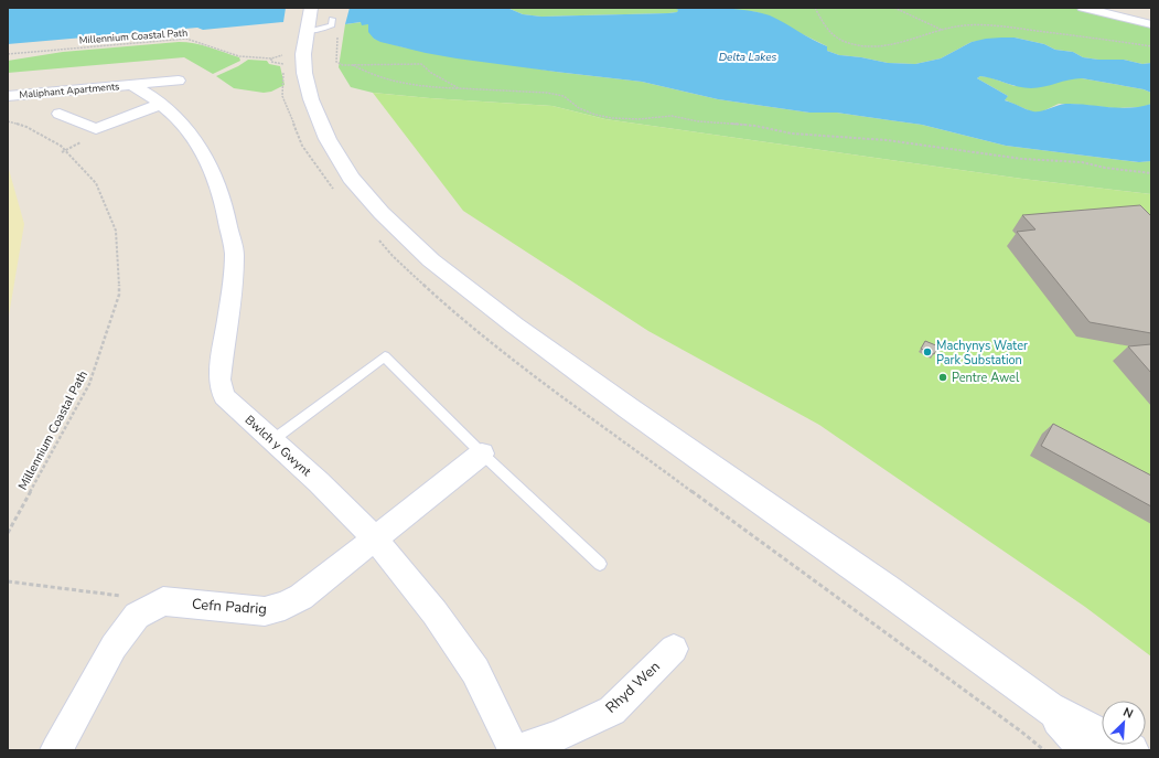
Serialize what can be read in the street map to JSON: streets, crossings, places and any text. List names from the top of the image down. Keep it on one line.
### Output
{"streets":{"street":["Maliphant Apartments","Bwlch y Gwynt","Cefn Padrig","Rhyd Wen"],"path":["Millennium Coastal Path"]},"crossings":[["Maliphant Apartments","Bwlch y Gwynt"],["Bwlch y Gwynt","Cefn Padrig"],["Bwlch y Gwynt","Rhyd Wen"]],"water":["Delta Lakes"],"places":["Machynys Water Park Substation","Pentre Awel"],"north":"top right"}
